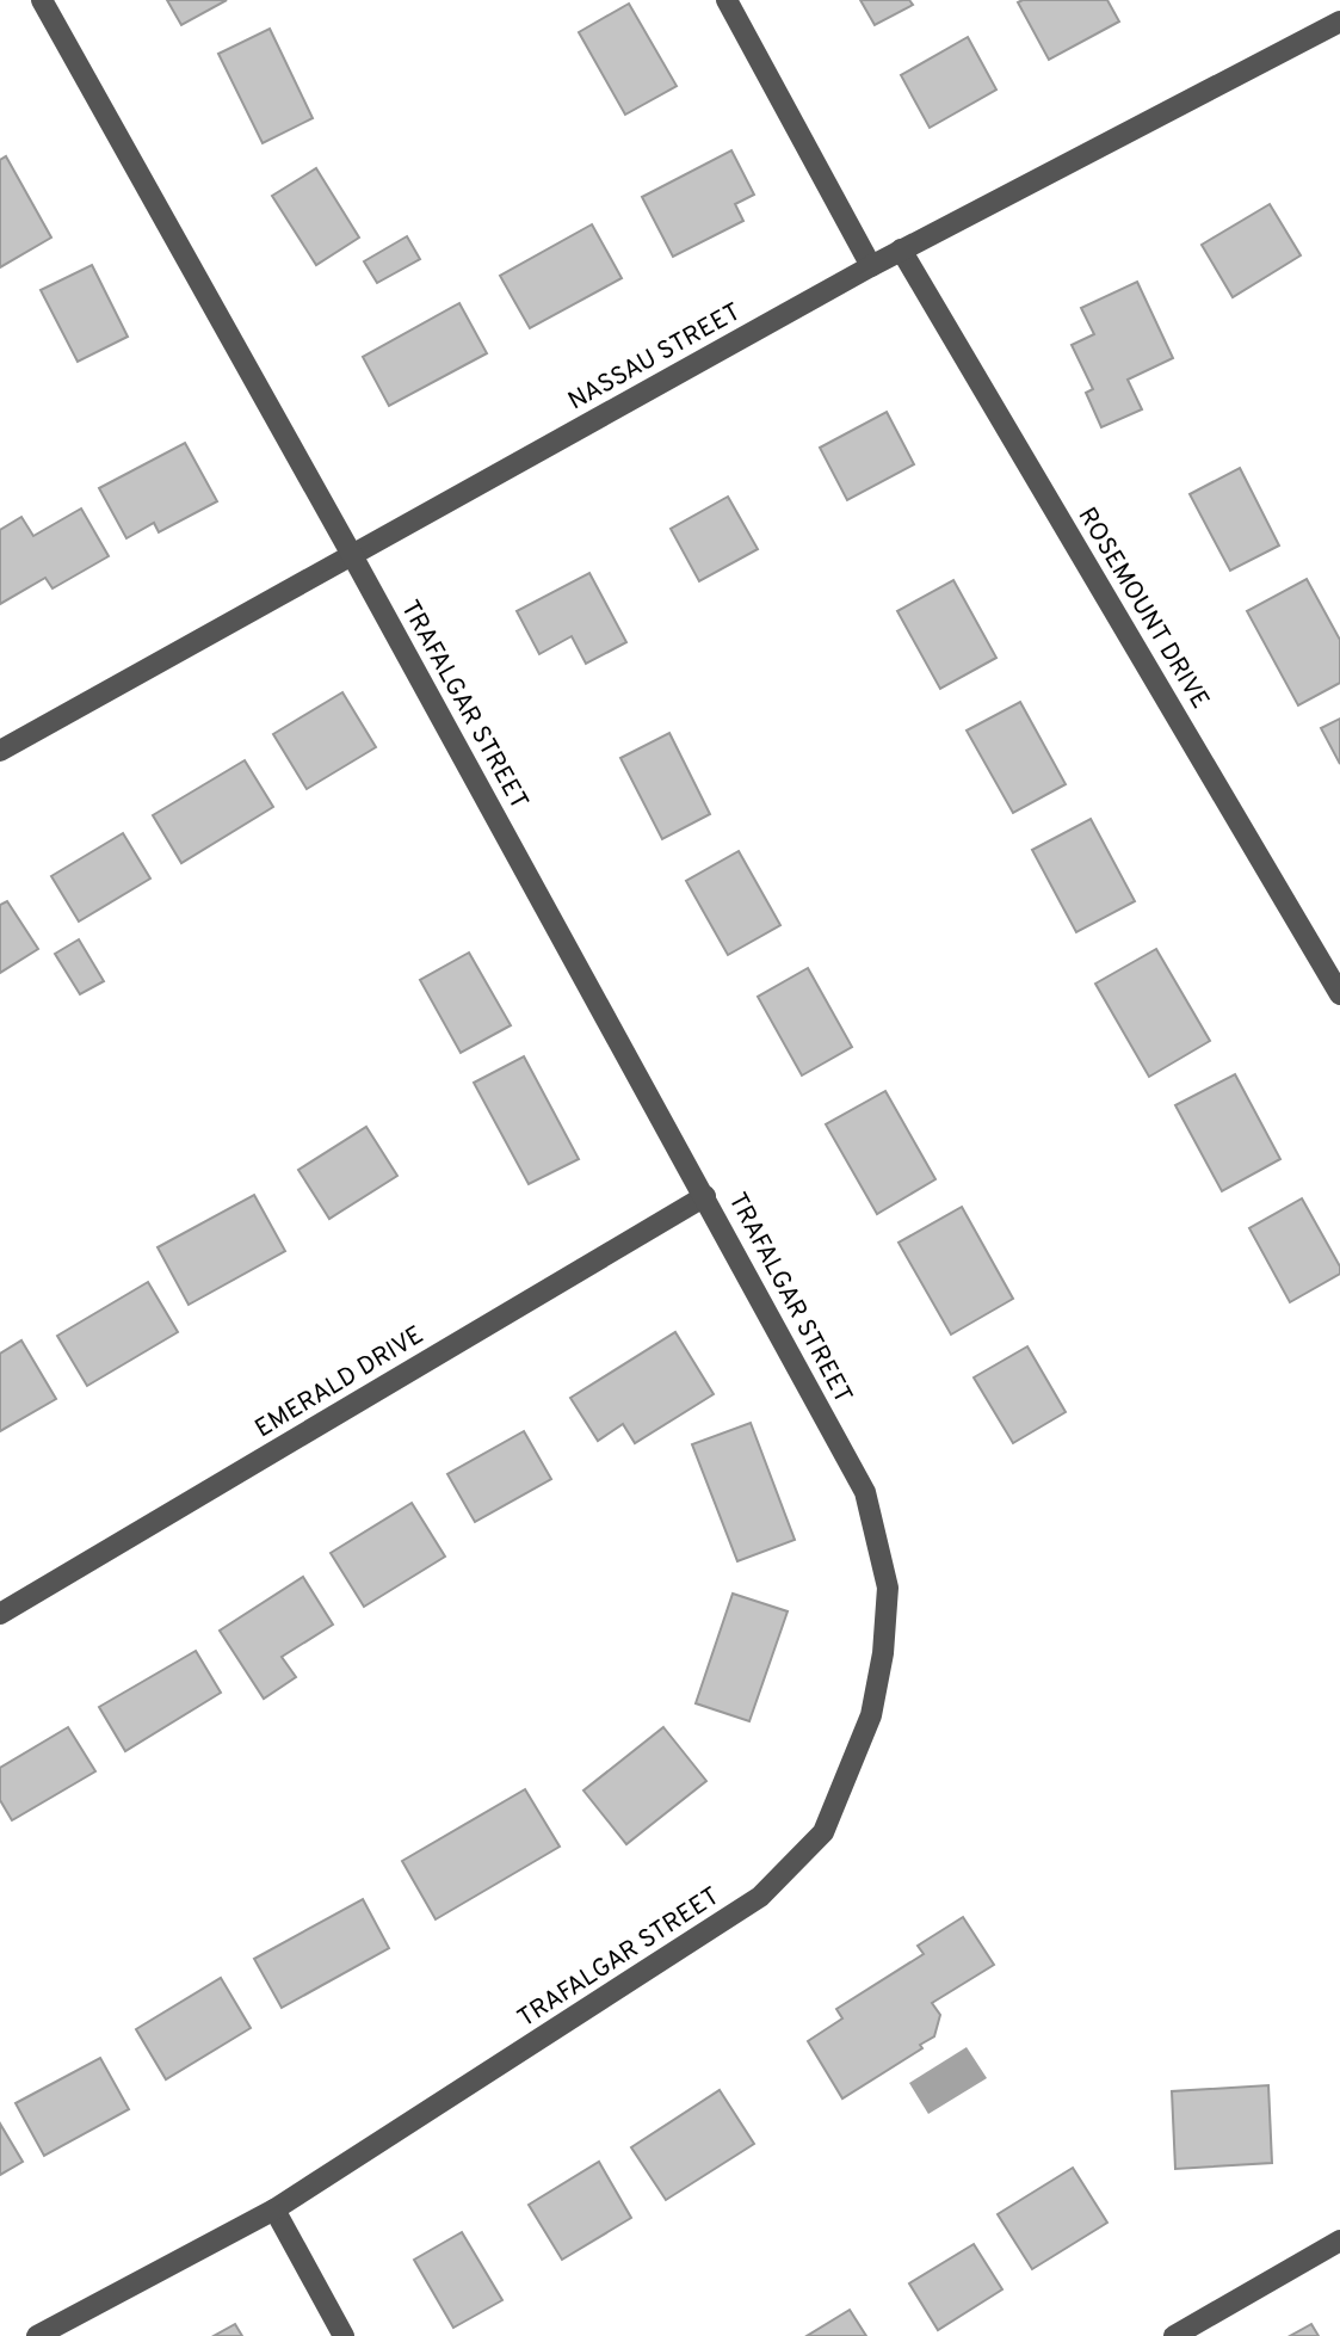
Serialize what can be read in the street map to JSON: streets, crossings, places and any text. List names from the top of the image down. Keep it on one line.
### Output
{"streets":{"street":["NASSAU STREET","ROSEMOUNT DRIVE","TRAFALGAR STREET","EMERALD DRIVE"]},"crossings":[["NASSAU STREET","ROSEMOUNT DRIVE"],["NASSAU STREET","TRAFALGAR STREET"],["TRAFALGAR STREET","EMERALD DRIVE"]]}
